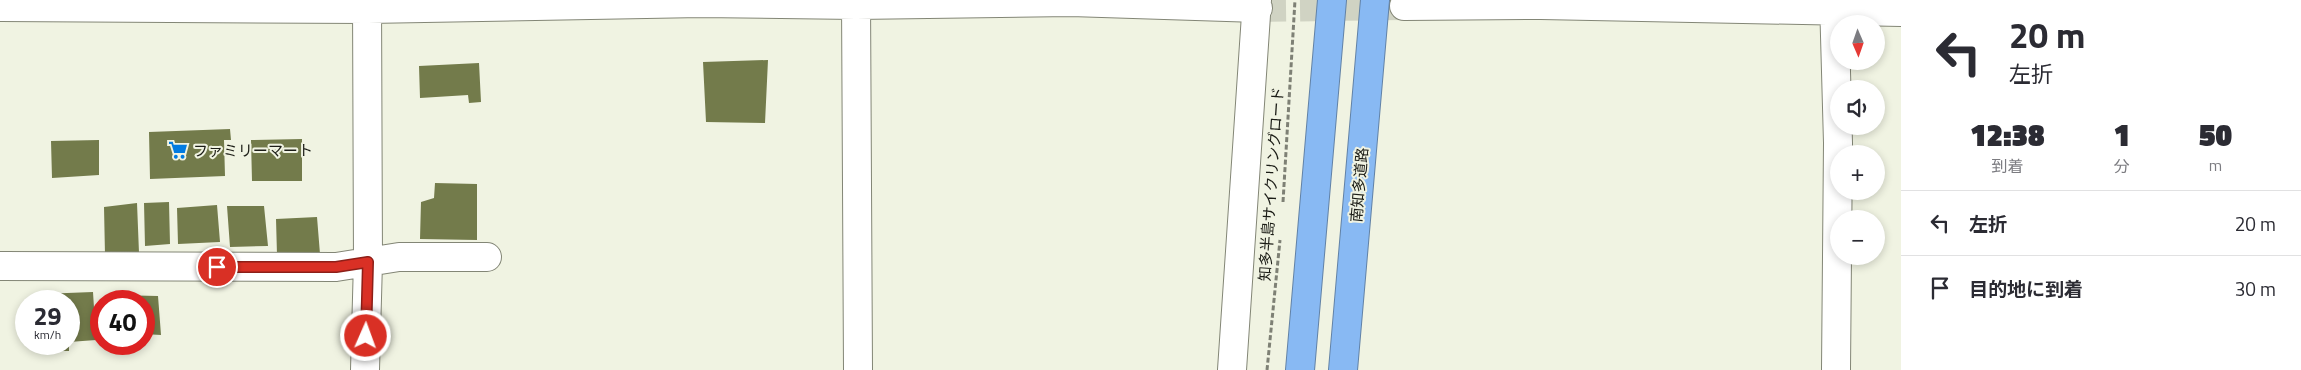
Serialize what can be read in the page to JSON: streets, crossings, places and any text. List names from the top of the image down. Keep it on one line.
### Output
{"streets":{"highway":["南知多道路"],"path":["知多半島サイクリングロード"]},"places":{"supermarket":["ファミリーマート"]},"north":"bottom","page":{"turn":["20 m","左折"],"map_buttons":["+","−"],"eta":["12:38","到着","1","分","50","m"],"list":[{"name":"左折","value":"20 m"},{"name":"目的地に到着","value":"30 m"}],"speed":"29 km/h","limit":"40"}}
